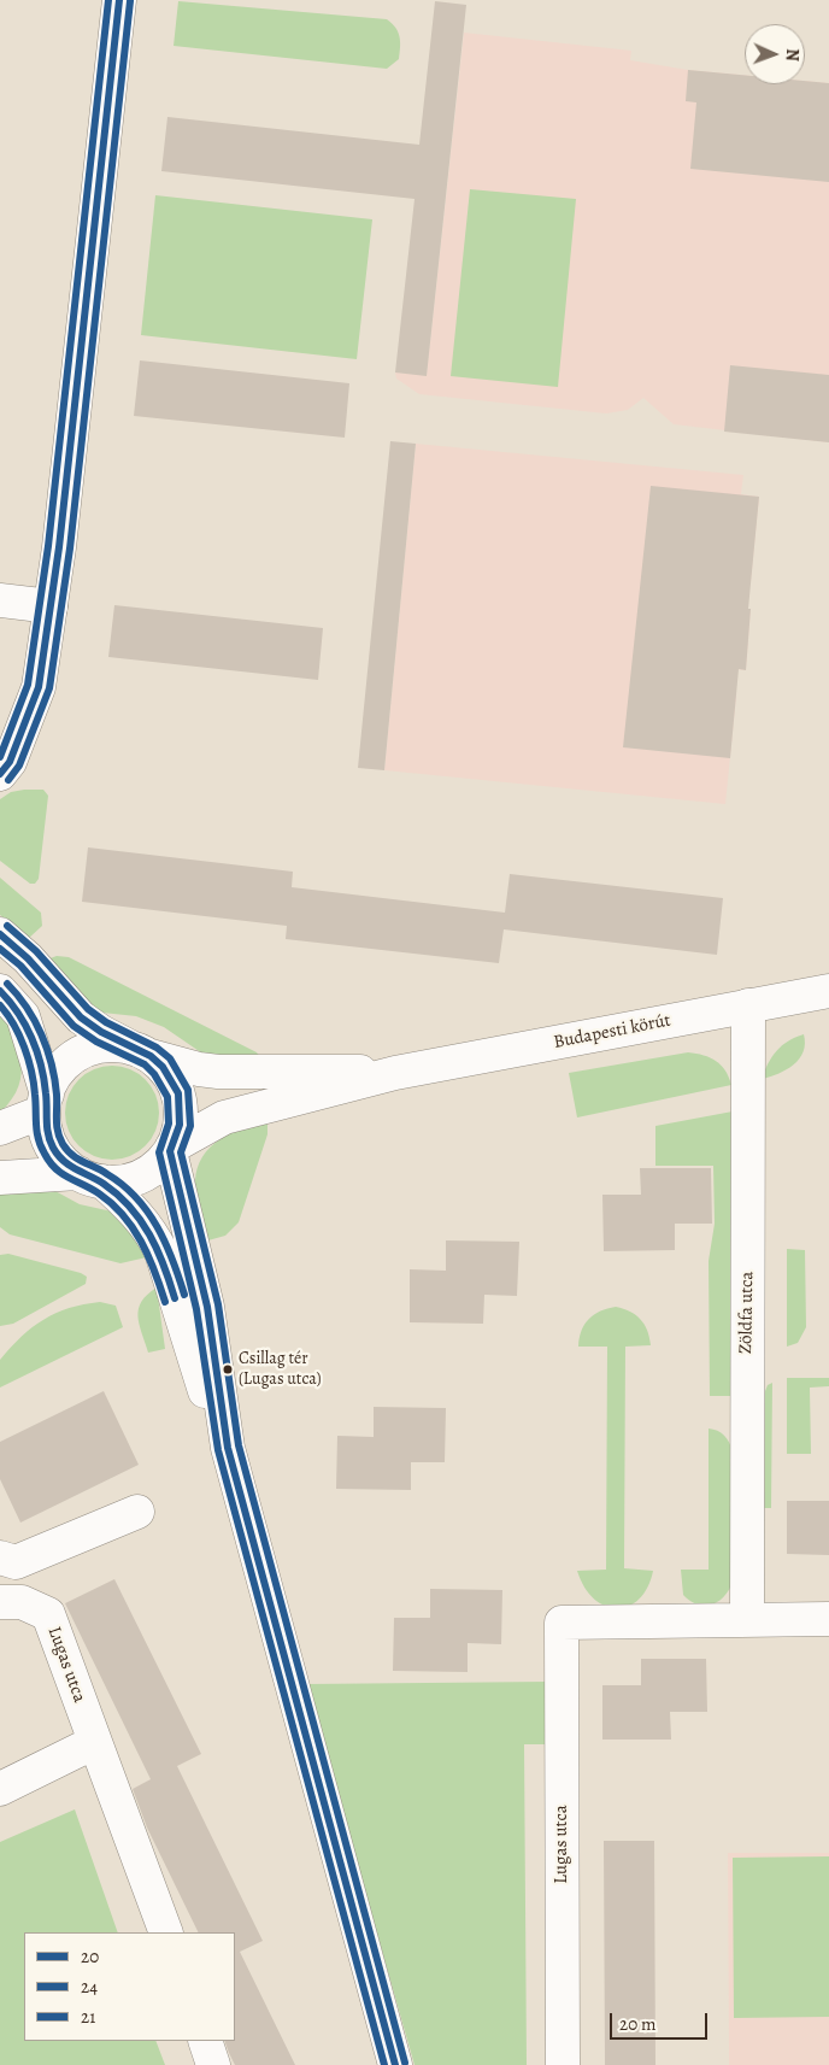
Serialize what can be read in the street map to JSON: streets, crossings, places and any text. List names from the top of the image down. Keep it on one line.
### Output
{"streets":{"street":["Budapesti körút","Zöldfa utca","Lugas utca"]},"crossings":[["Budapesti körút","Zöldfa utca"],["Zöldfa utca","Lugas utca"]],"places":["Csillag tér (Lugas utca)"],"lines":["transit line 20","transit line 21","transit line 24"],"legend":["20","24","21"],"scale_bar":"20 m","north":"right"}
